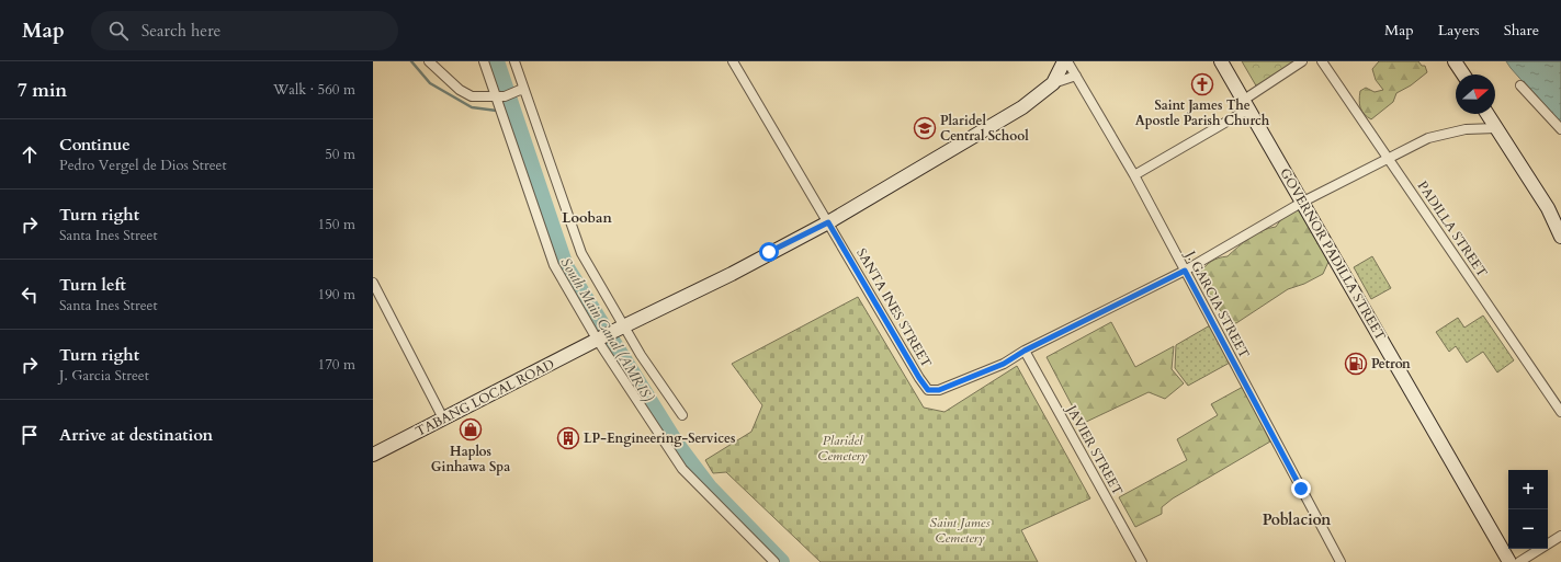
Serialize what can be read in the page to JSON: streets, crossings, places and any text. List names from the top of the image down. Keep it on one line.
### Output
{"streets":{"street":["PADILLA STREET","GOVERNOR PADILLA STREET","J. GARCIA STREET","SANTA INES STREET","TABANG LOCAL ROAD","JAVIER STREET"]},"crossings":[["PADILLA STREET","SANTA INES STREET"],["GOVERNOR PADILLA STREET","SANTA INES STREET"],["J. GARCIA STREET","SANTA INES STREET"],["SANTA INES STREET","TABANG LOCAL ROAD"],["SANTA INES STREET","JAVIER STREET"]],"districts":["Looban","Poblacion"],"water":["South Main Canal (AMRIS)"],"parks":["Plaridel Cemetery","Saint James Cemetery"],"places":{"church":["Saint James The Apostle Parish Church"],"school or university":["Plaridel Central School"],"fuel station":["Petron"],"shop":["Haplos Ginhawa Spa"],"building":["LP-Engineering-Services"]},"north":"right","page":{"header":"Map","search":"Search here","nav":["Map","Layers","Share"],"heading":["7 min","Walk · 560 m"],"list":[["Continue","Pedro Vergel de Dios Street","50 m"],["Turn right","Santa Ines Street","150 m"],["Turn left","Santa Ines Street","190 m"],["Turn right","J. Garcia Street","170 m"],"Arrive at destination"],"map_buttons":["+","−"]}}
